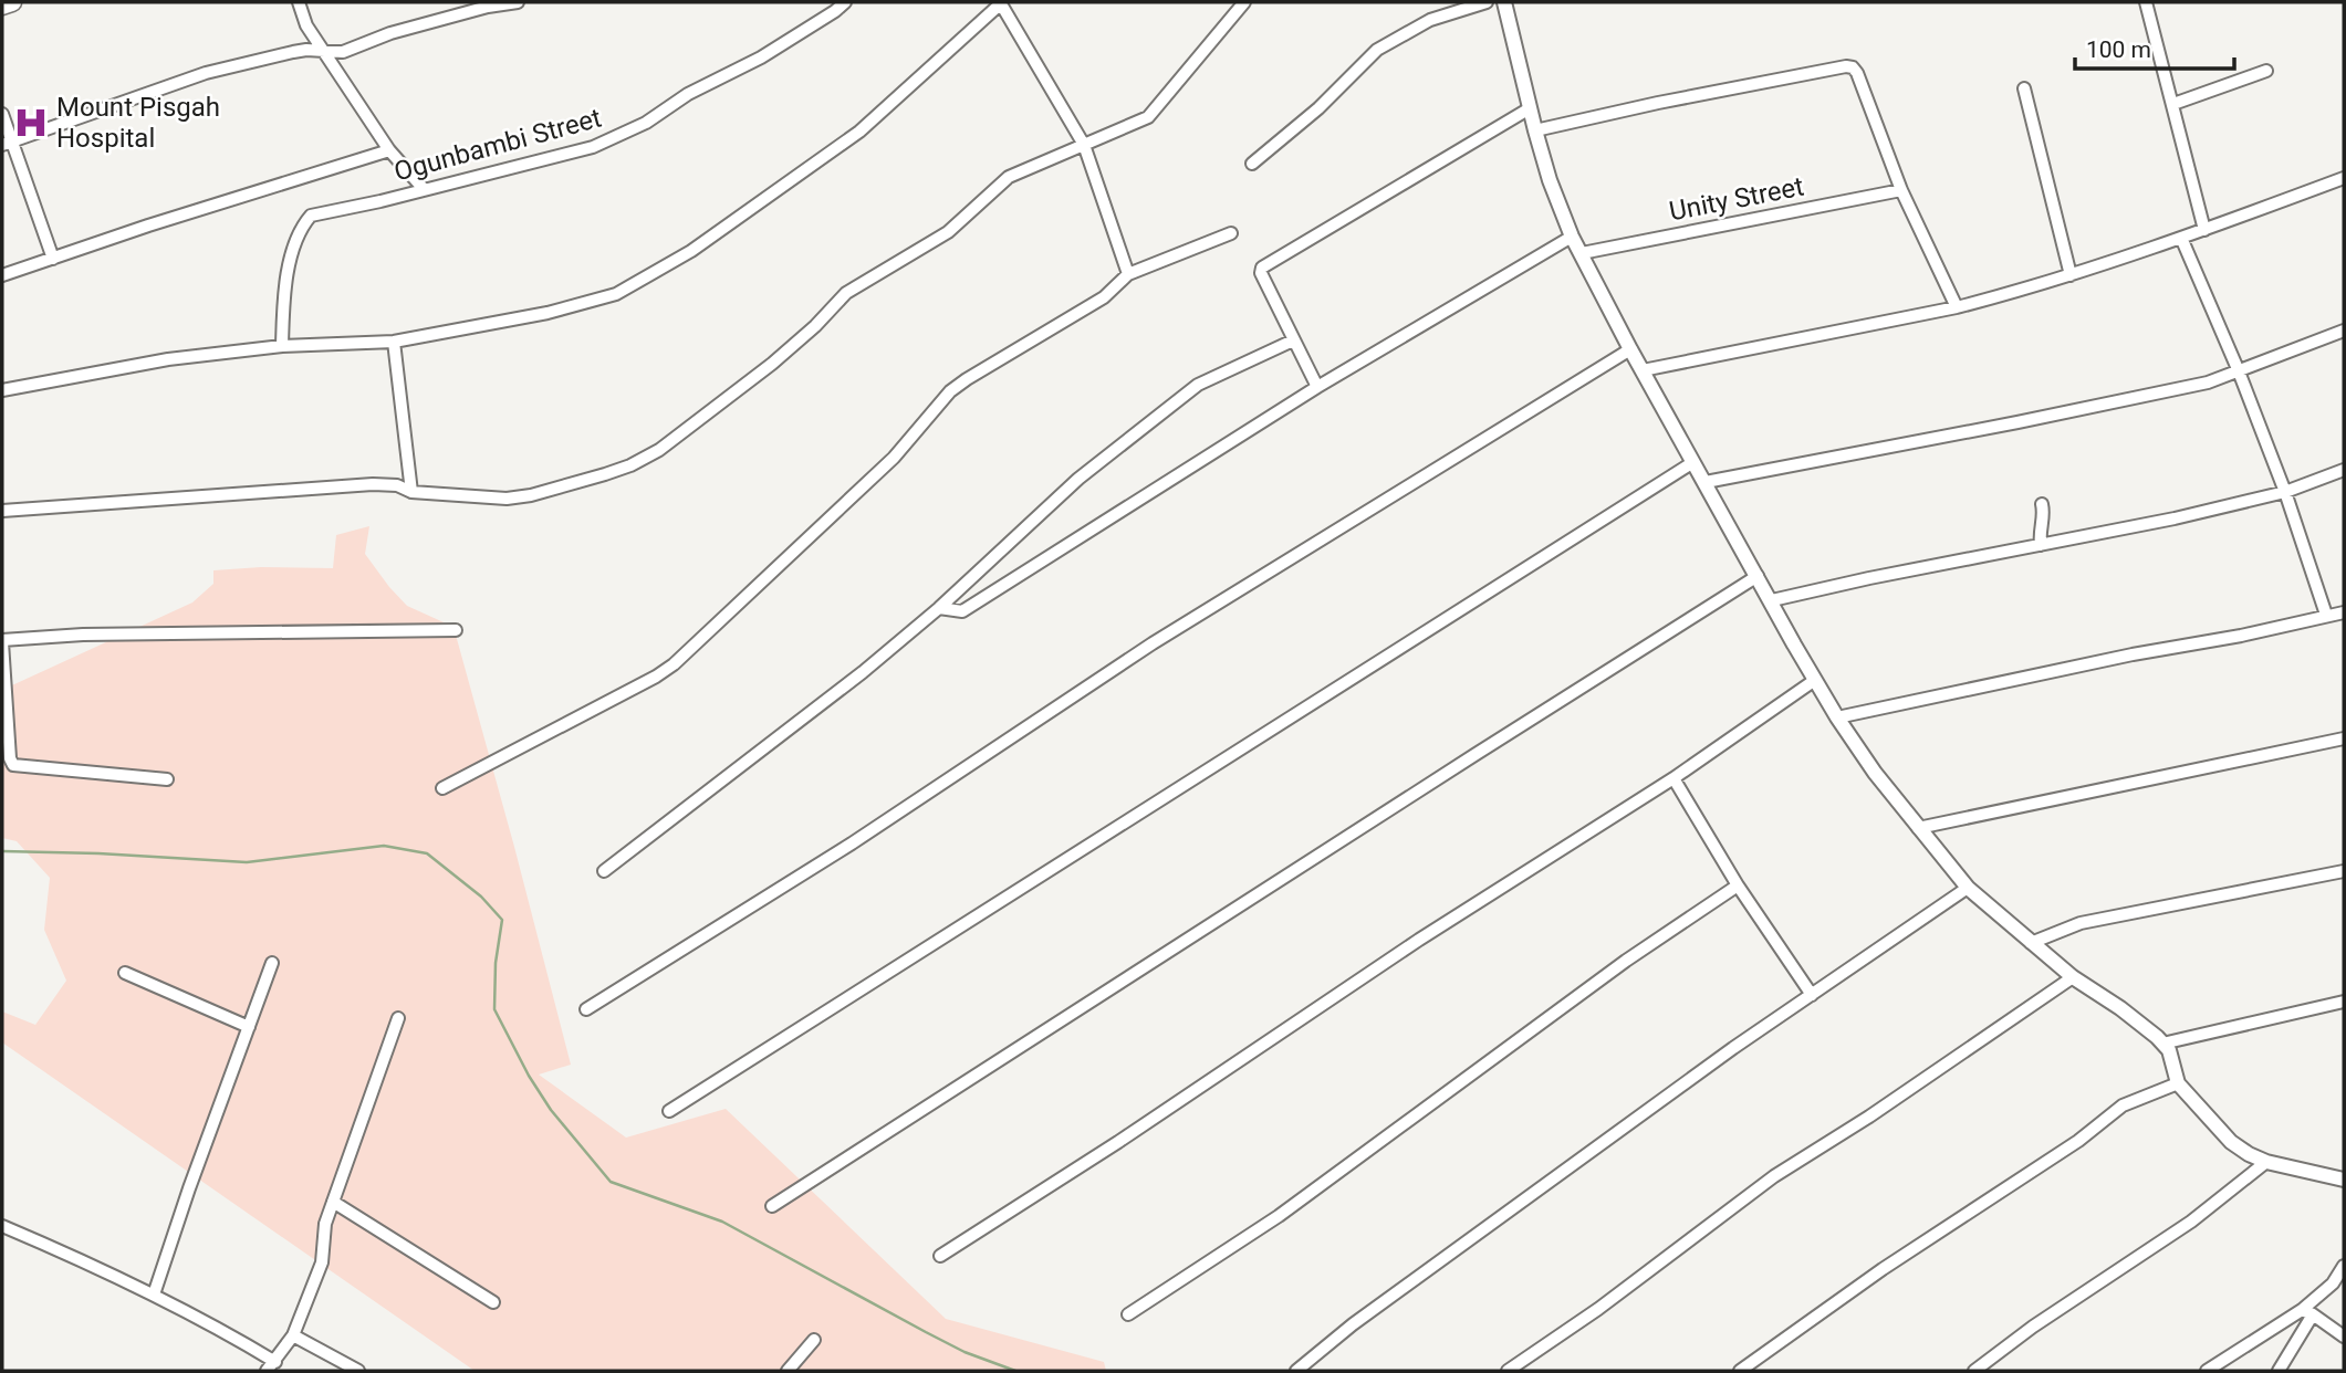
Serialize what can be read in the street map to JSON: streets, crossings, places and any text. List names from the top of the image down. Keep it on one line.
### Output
{"streets":{"street":["Ogunbambi Street","Unity Street"]},"places":{"hospital":["Mount Pisgah Hospital"]},"scale_bar":"100 m"}
